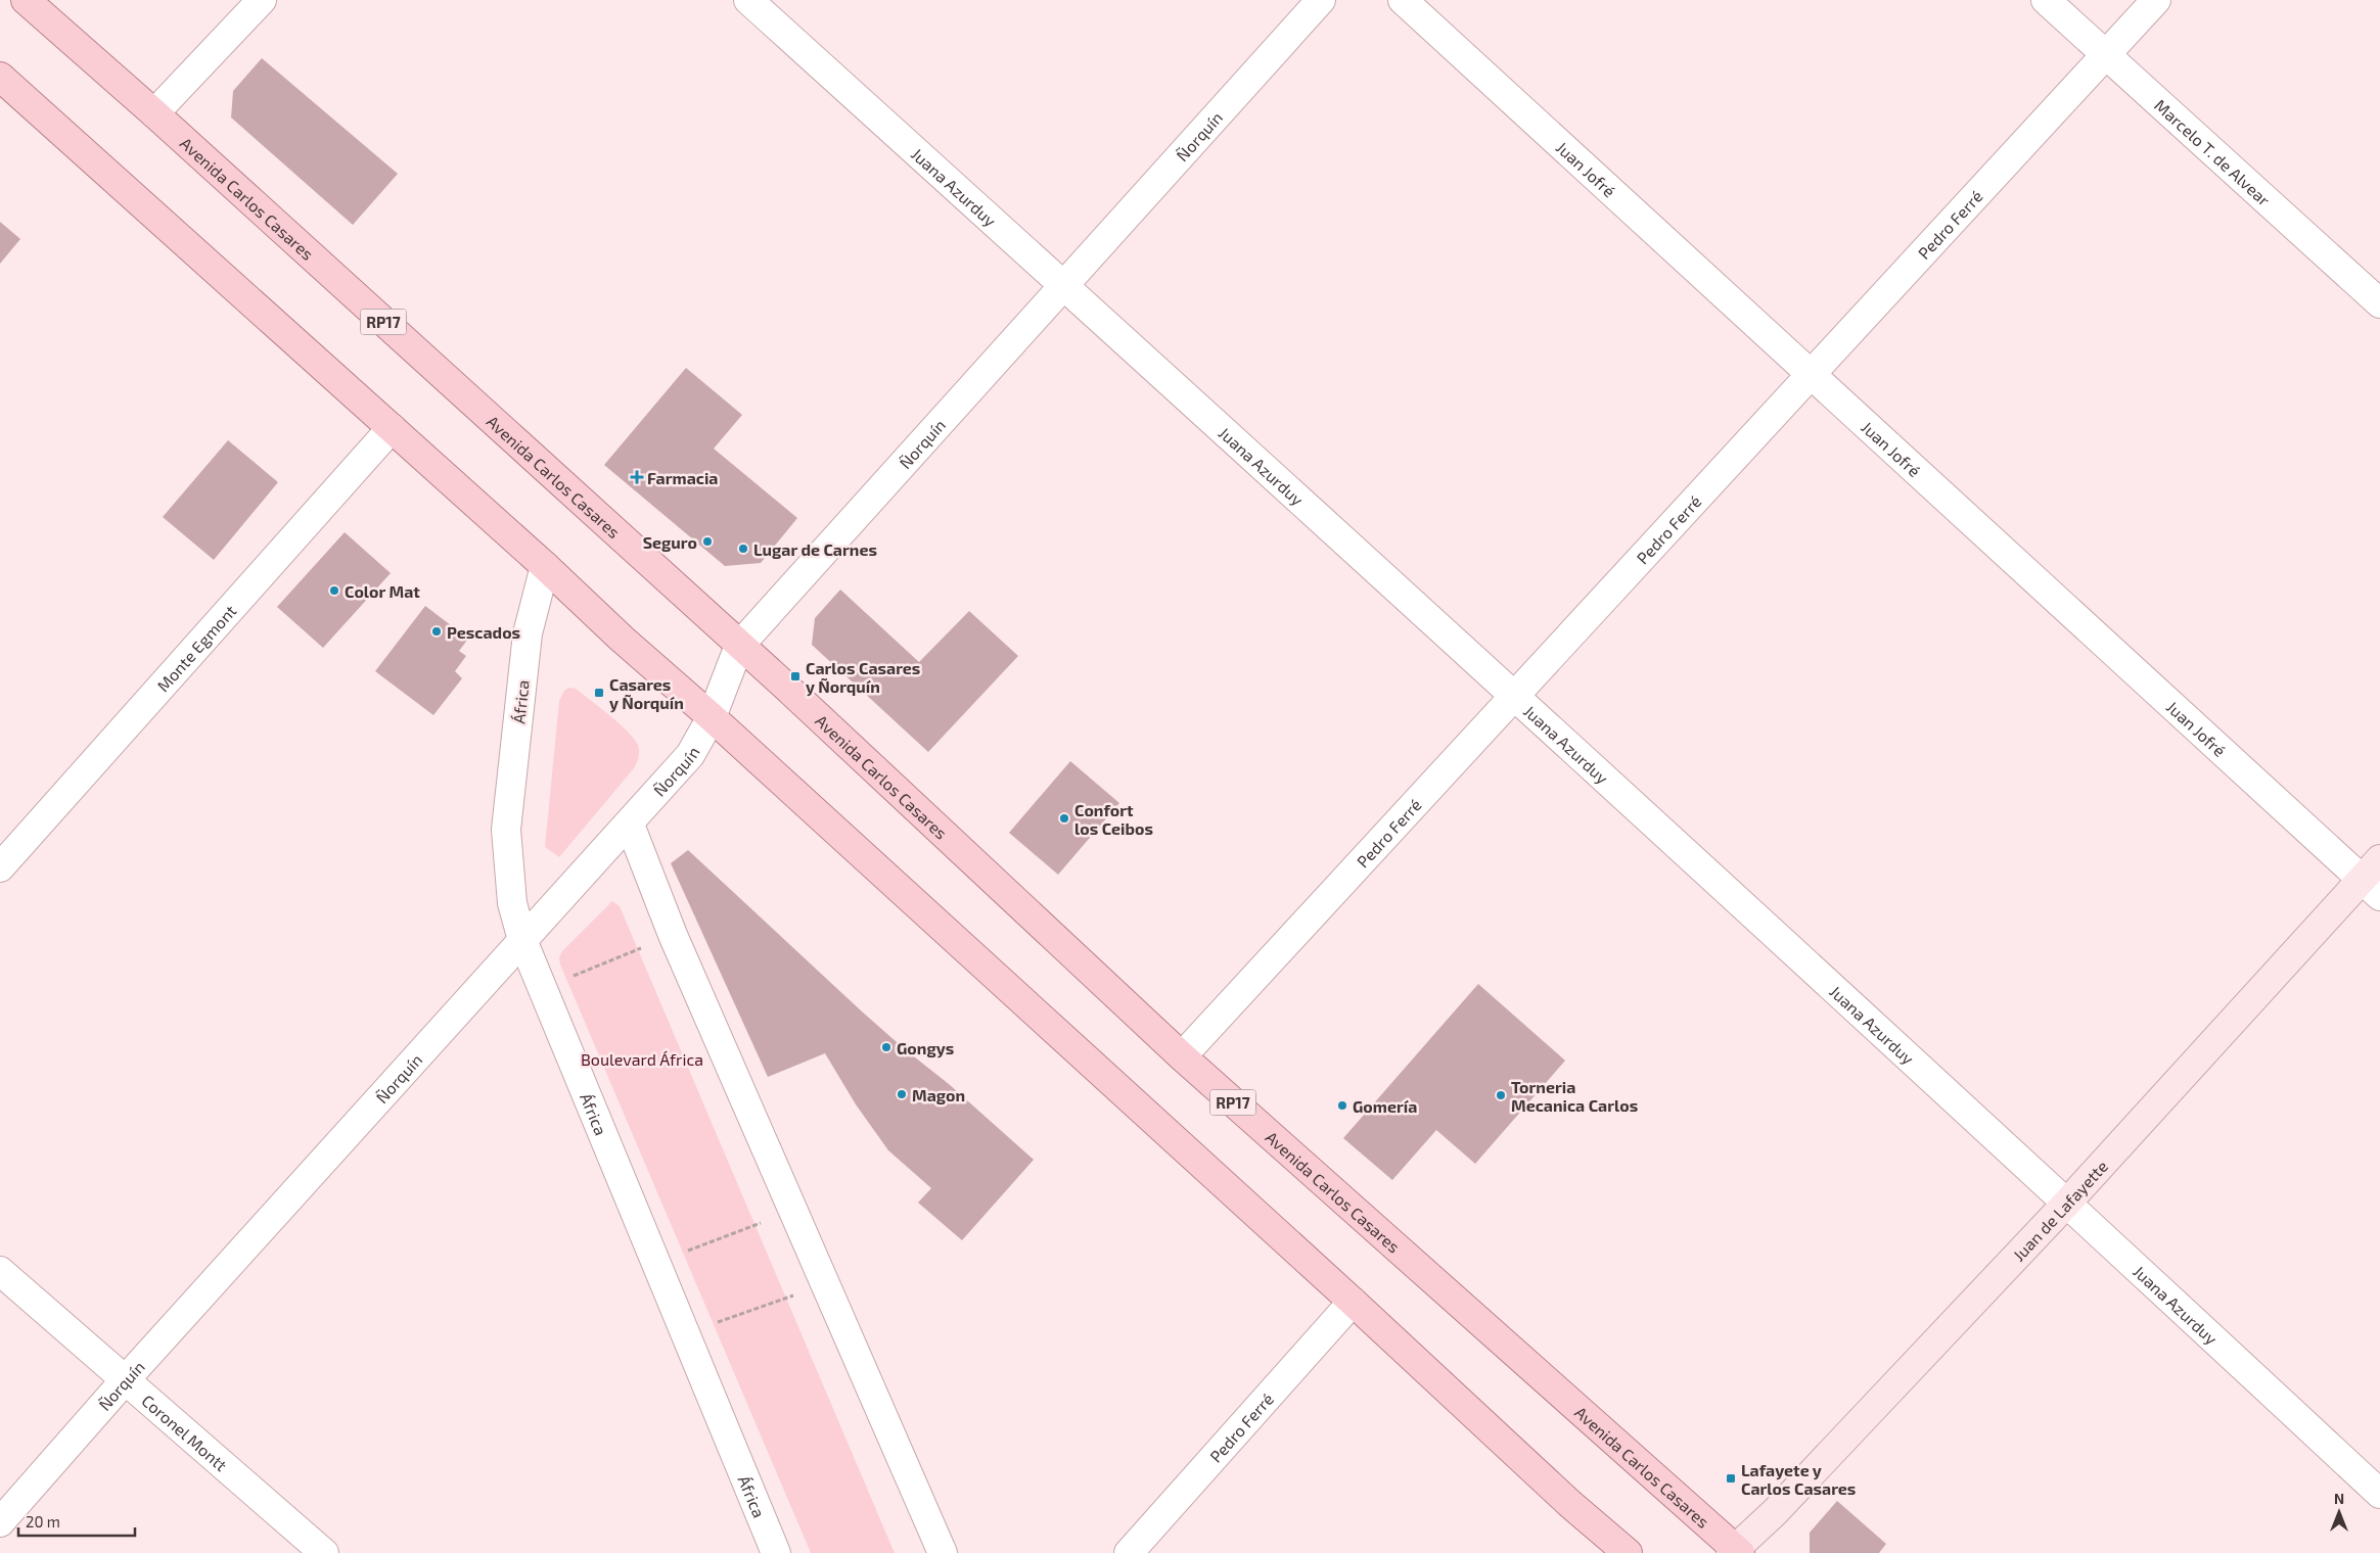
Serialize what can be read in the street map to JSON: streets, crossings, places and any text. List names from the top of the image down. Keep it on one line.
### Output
{"streets":{"main road":["Avenida Carlos Casares","RP17"],"street":["Ñorquín","Marcelo T. de Alvear","Juan Jofré","Juana Azurduy","Pedro Ferré","Monte Egmont","África","Juan de Lafayette","Coronel Montt"]},"crossings":[["Ñorquín","Juana Azurduy"],["Ñorquín","Avenida Carlos Casares"],["Ñorquín","África"],["Ñorquín","Coronel Montt"],["Marcelo T. de Alvear","Pedro Ferré"],["Juan Jofré","Pedro Ferré"],["Juan Jofré","Juan de Lafayette"],["Juana Azurduy","Pedro Ferré"],["Juana Azurduy","Juan de Lafayette"],["Avenida Carlos Casares","Pedro Ferré"],["Avenida Carlos Casares","Juan de Lafayette"]],"parks":["Boulevard África"],"places":{"health":["Farmacia"],"other":["Seguro","Lugar de Carnes","Color Mat","Pescados","Confort los Ceibos","Gongys","Magon","Torneria Mecanica Carlos","Gomería"],"transit":["Carlos Casares y Ñorquín","Casares y Ñorquín","Lafayete y Carlos Casares"]},"scale_bar":"20 m","north":"top"}
